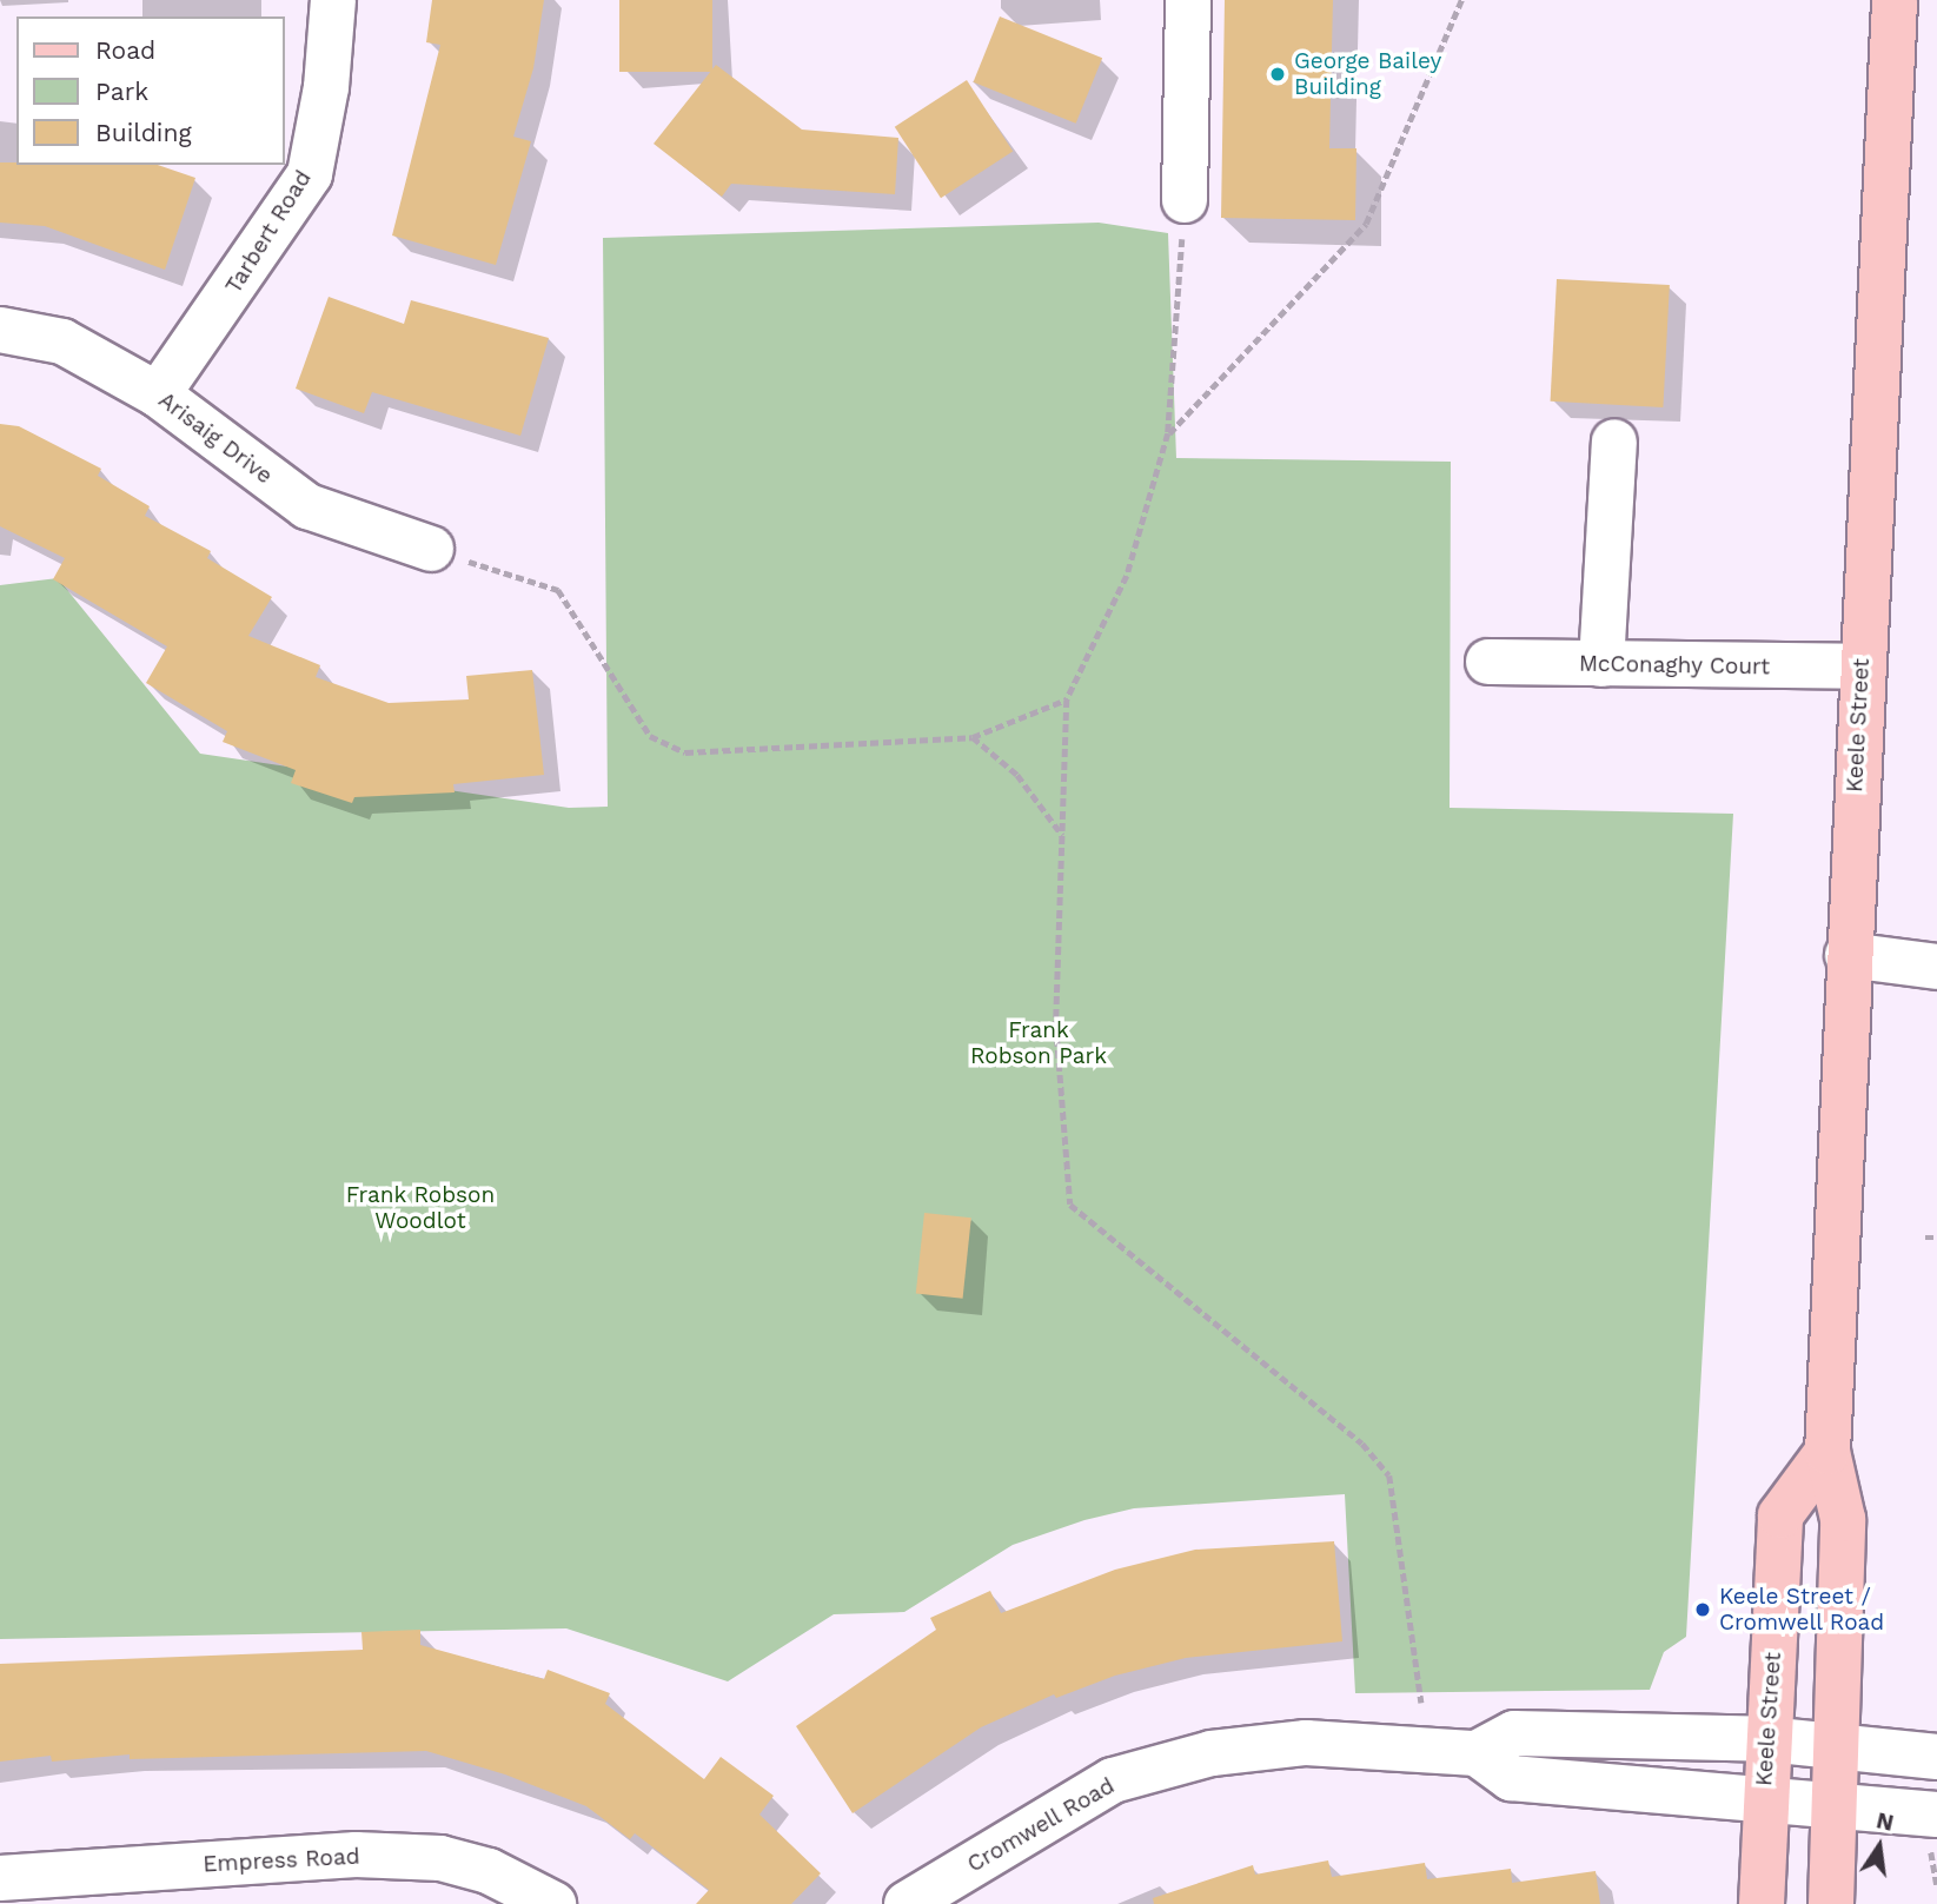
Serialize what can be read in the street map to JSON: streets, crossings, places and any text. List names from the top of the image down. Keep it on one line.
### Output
{"streets":{"main road":["Keele Street"],"street":["Tarbert Road","Arisaig Drive","McConaghy Court","Cromwell Road","Empress Road"]},"crossings":[["Tarbert Road","Arisaig Drive"],["McConaghy Court","Keele Street"]],"parks":["Frank Robson Park","Frank Robson Woodlot"],"places":["George Bailey Building","Keele Street / Cromwell Road"],"legend":["Road","Park","Building"],"north":"top"}
